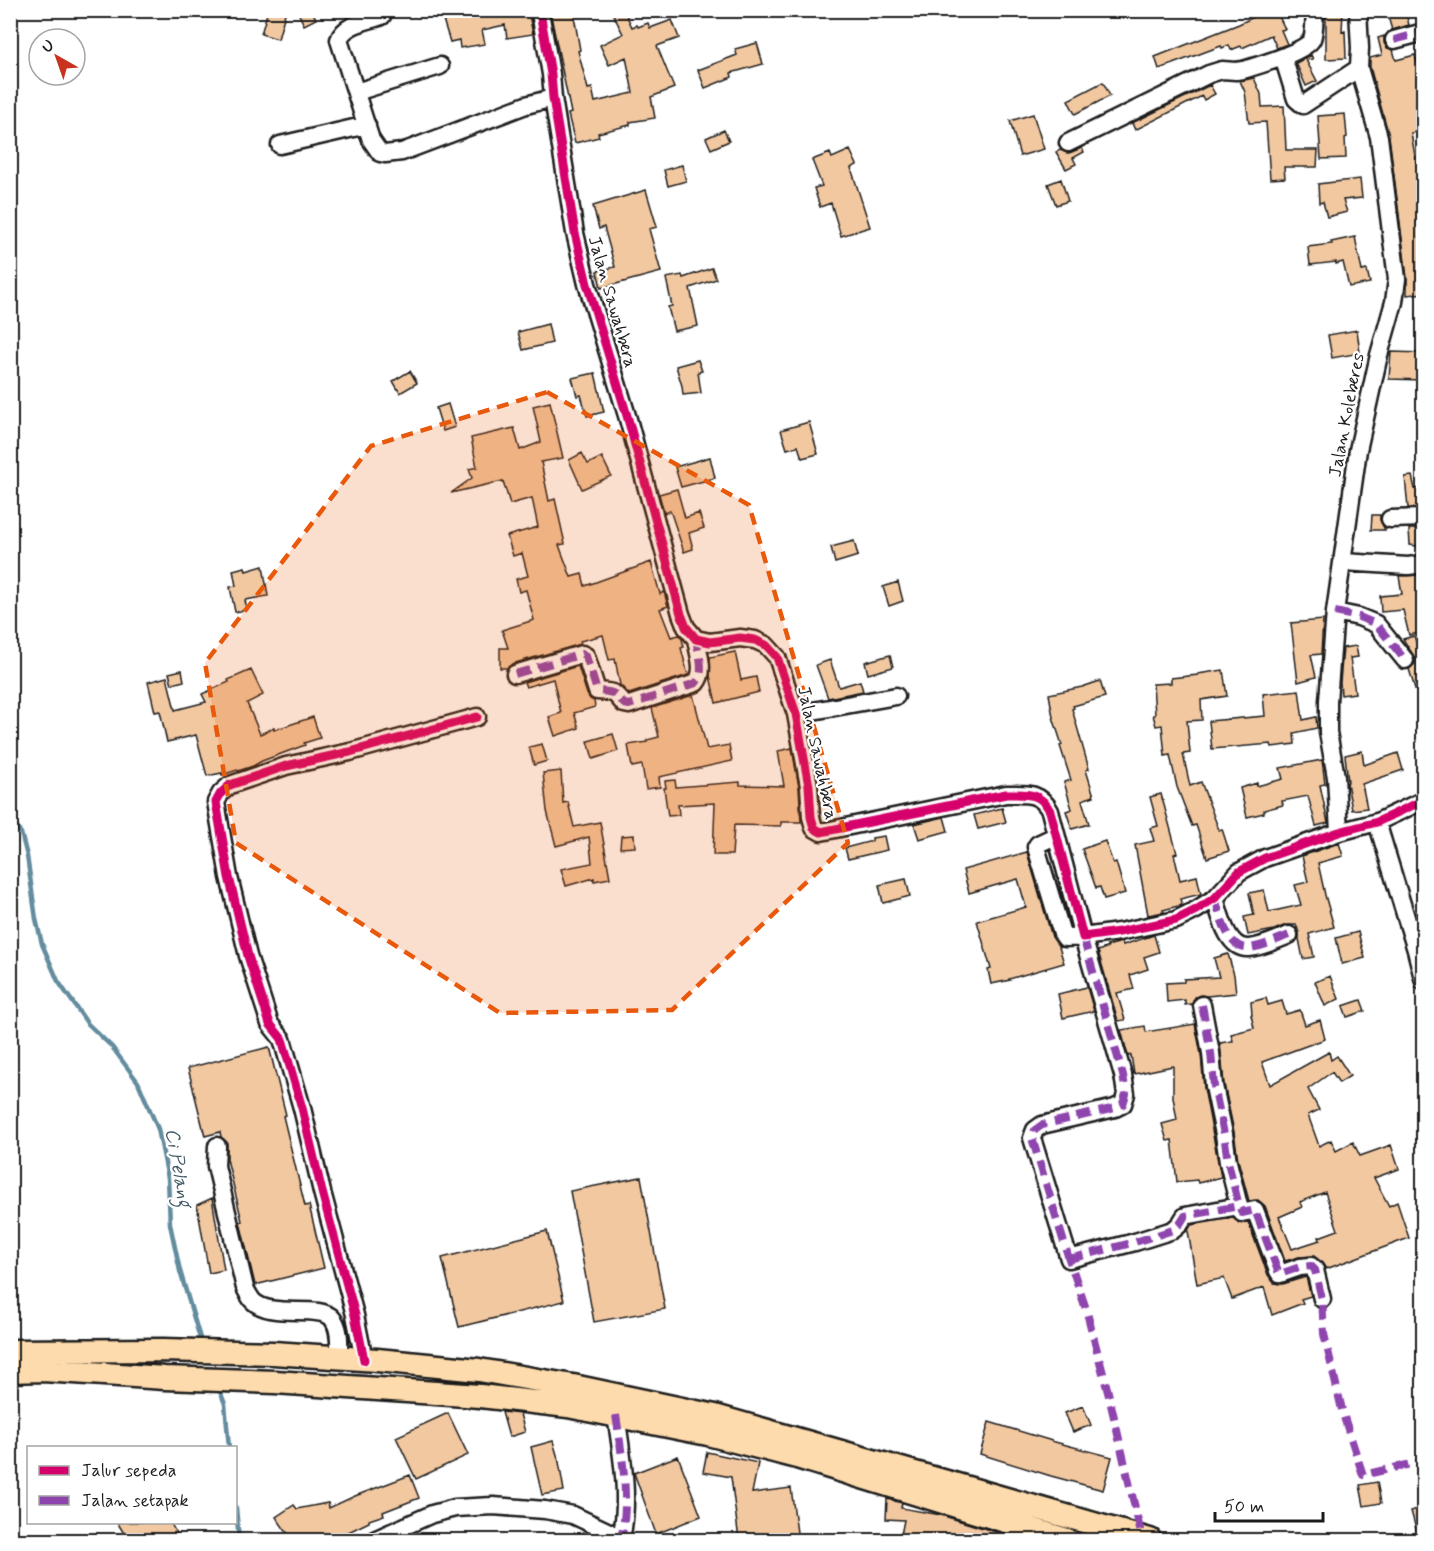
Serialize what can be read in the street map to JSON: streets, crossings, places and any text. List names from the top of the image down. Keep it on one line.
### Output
{"streets":{"street":["Jalan Sawahbera","Jalan Koleberes"]},"water":["Ci Pelang"],"legend":["Jalur sepeda","Jalan setapak"],"scale_bar":"50 m","north":"top left"}
